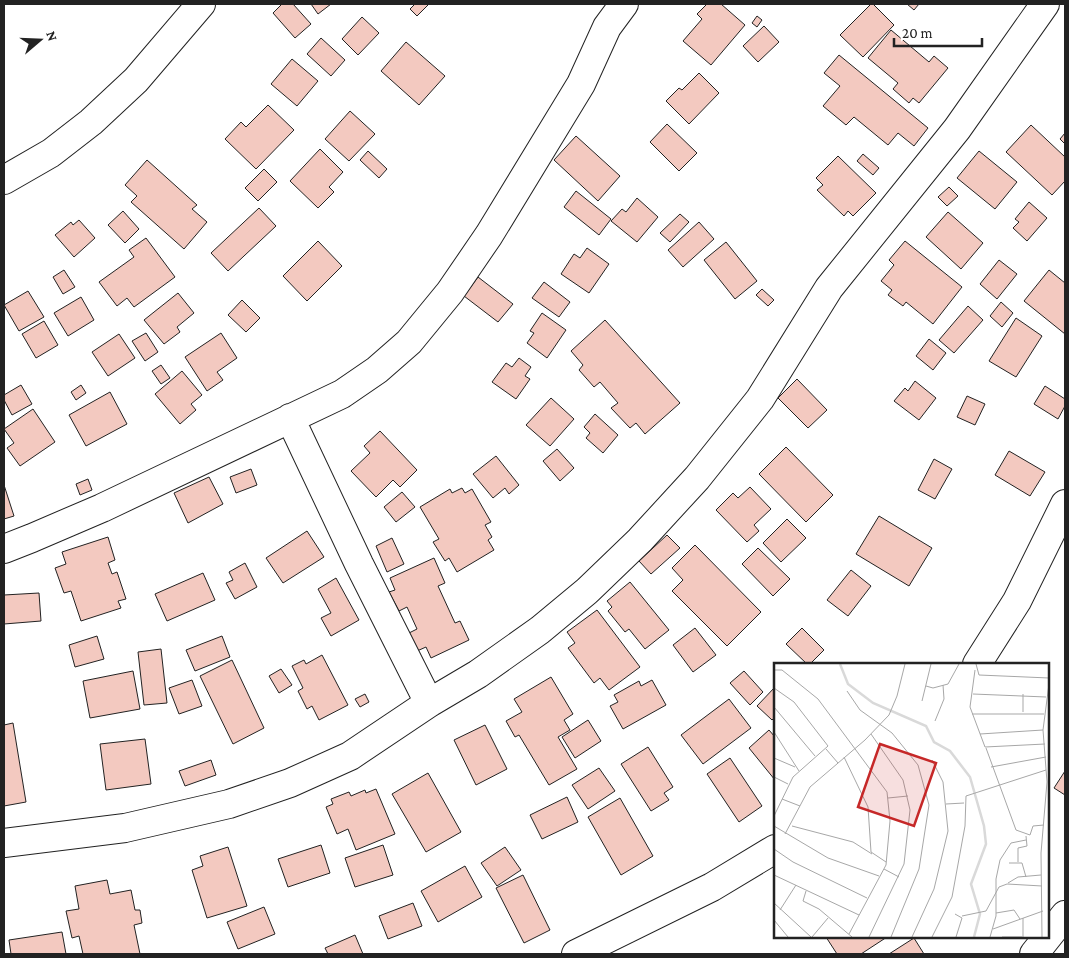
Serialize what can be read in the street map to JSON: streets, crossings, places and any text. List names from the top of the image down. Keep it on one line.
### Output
{"scale_bar":"20 m","north":"right"}
